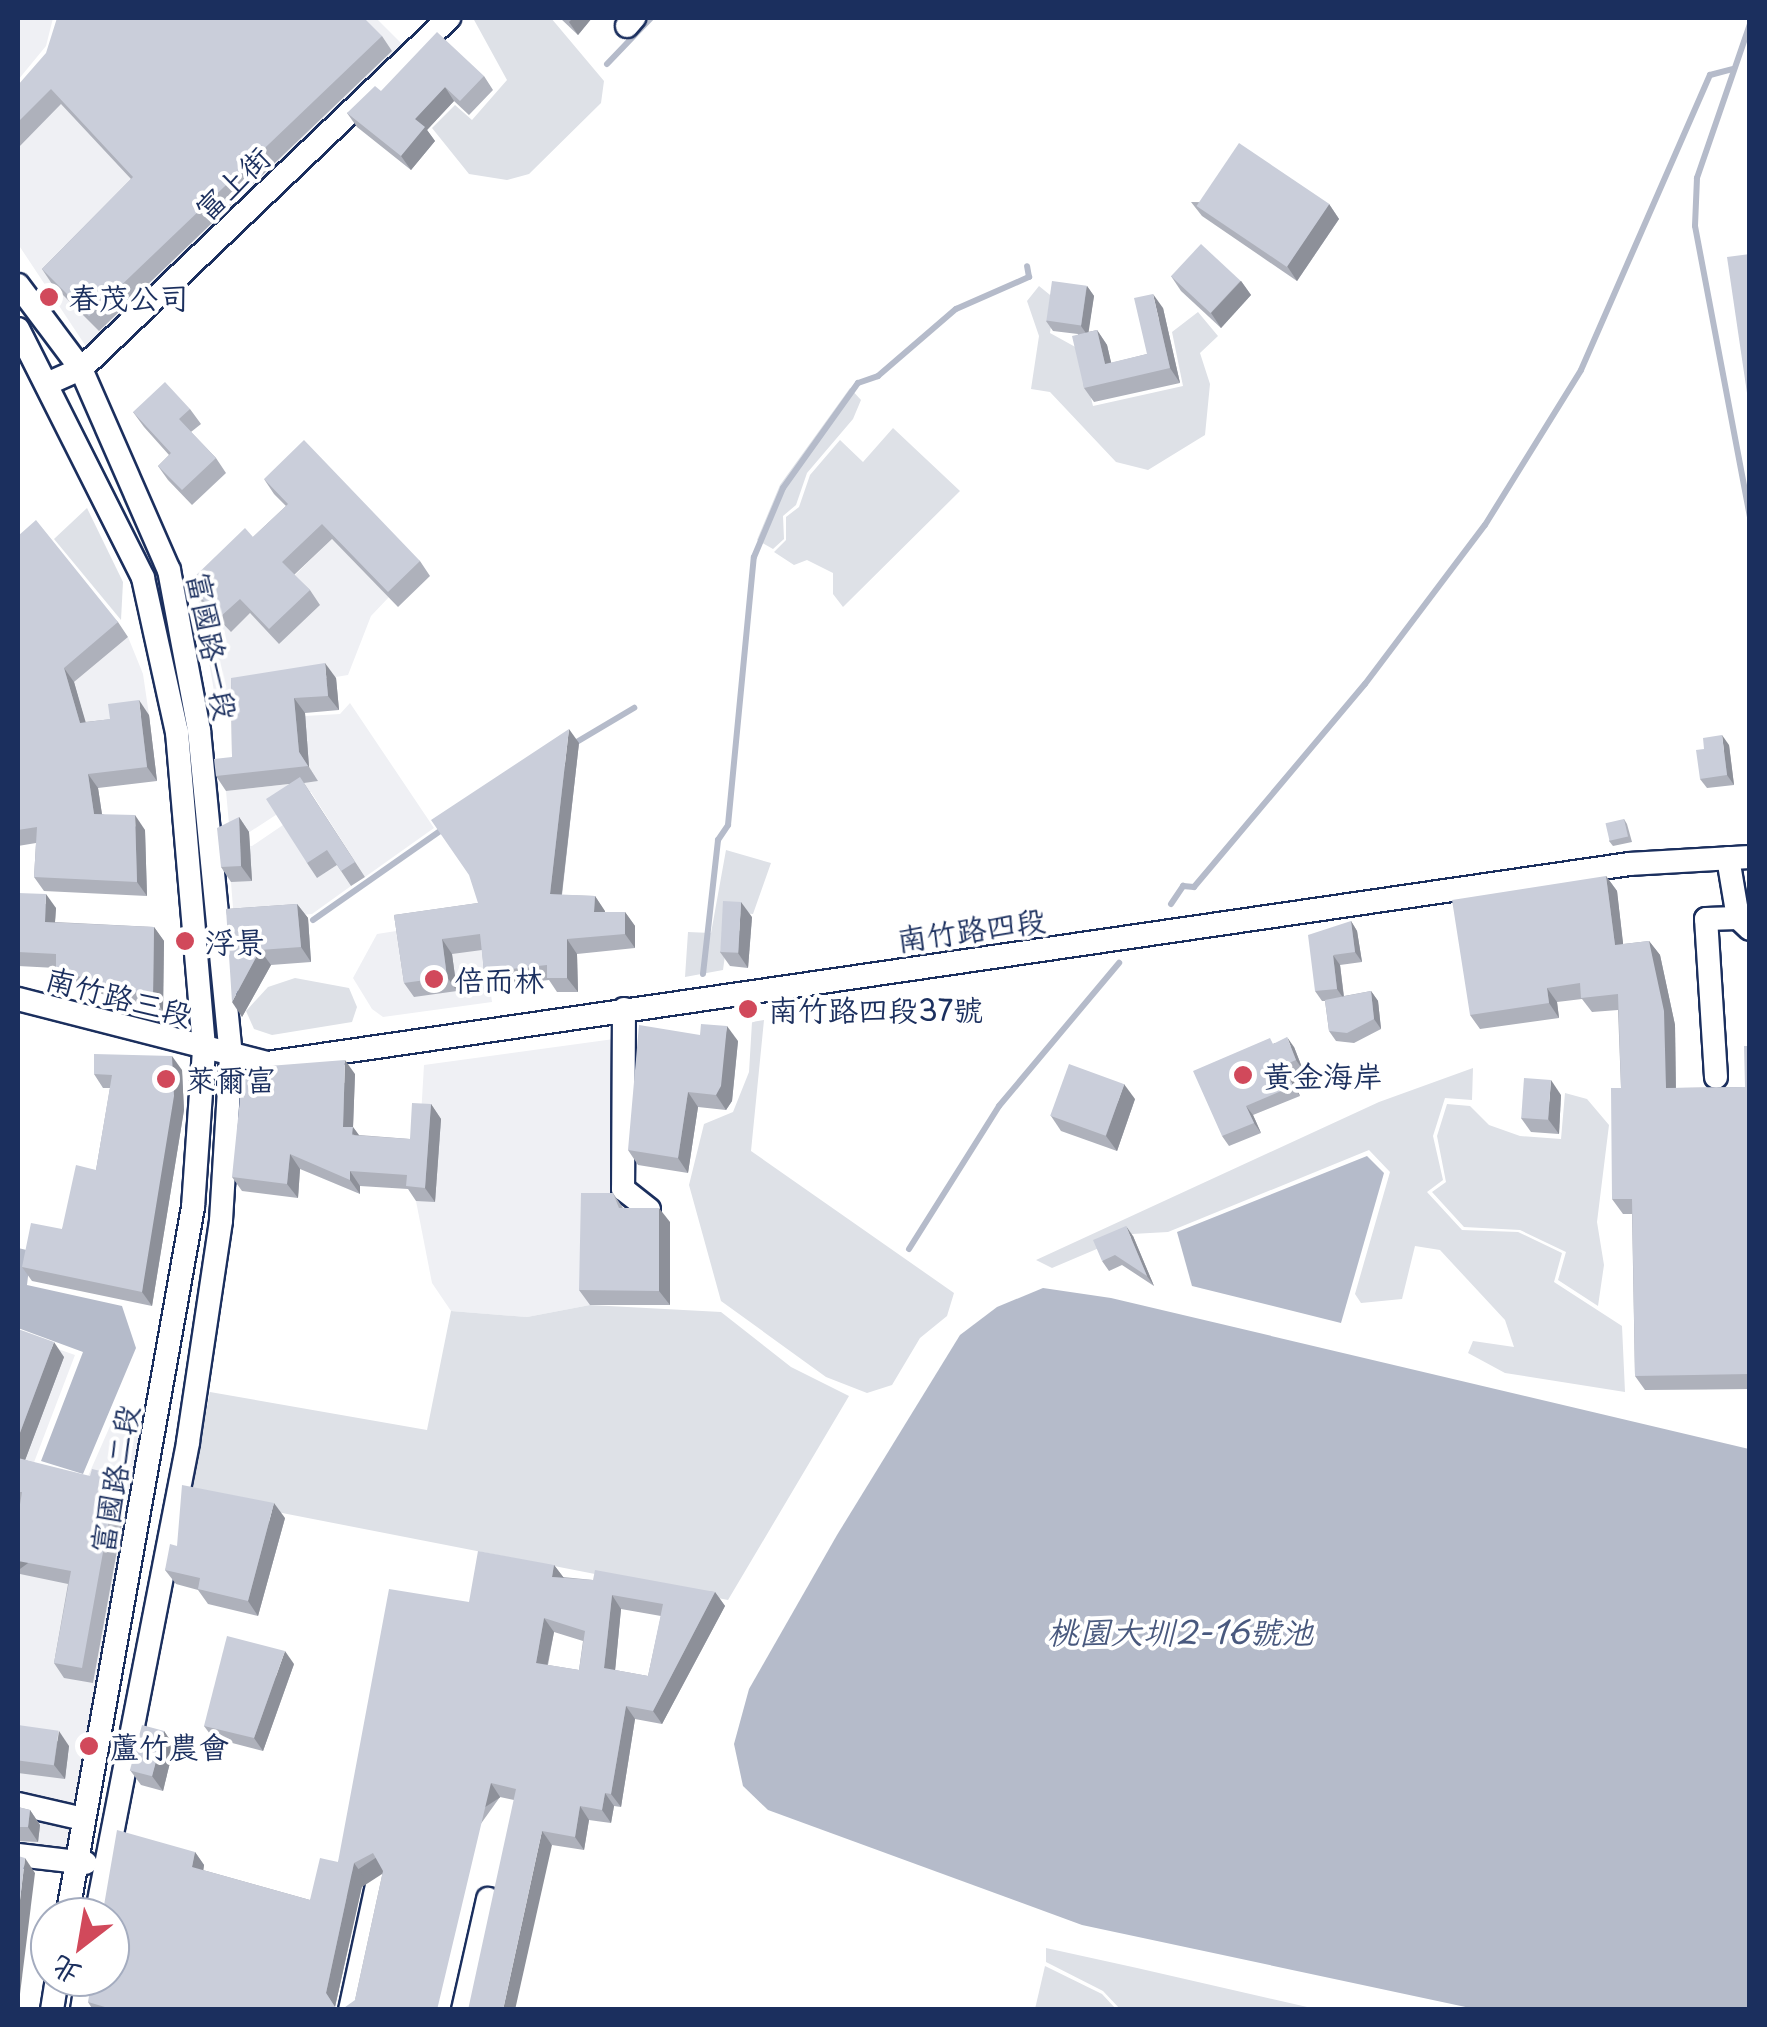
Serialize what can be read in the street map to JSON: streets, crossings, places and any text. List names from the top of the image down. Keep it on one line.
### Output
{"streets":{"street":["富上街","富國路一段","南竹路四段","南竹路三段","富國路二段"]},"crossings":[["富上街","富國路一段"],["富國路一段","南竹路四段"],["富國路一段","南竹路三段"],["富國路一段","富國路二段"],["南竹路四段","南竹路三段"],["南竹路四段","富國路二段"],["南竹路三段","富國路二段"]],"water":["桃園大圳2-16號池"],"places":["春茂公司","浮景","倍而林","南竹路四段37號","黃金海岸","萊爾富","蘆竹農會"],"north":"bottom left"}
